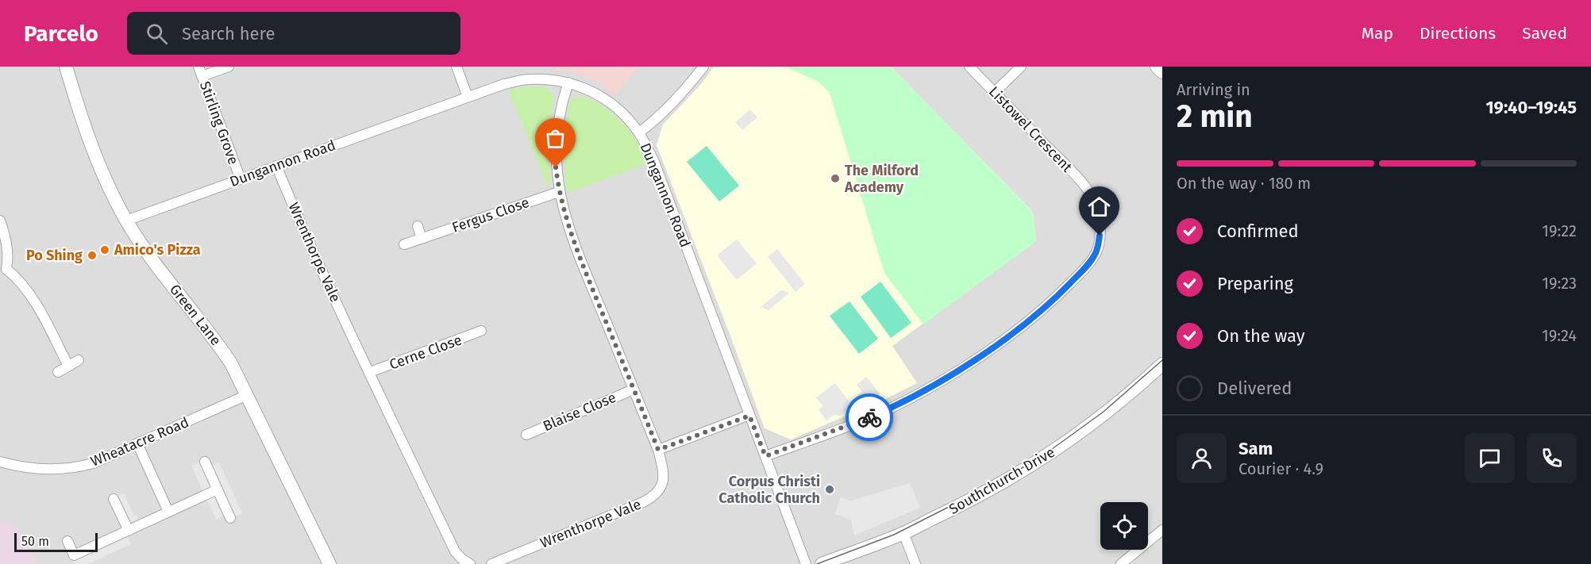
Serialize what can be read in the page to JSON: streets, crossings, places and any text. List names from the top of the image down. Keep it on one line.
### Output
{"streets":{"street":["Stirling Grove","Listowel Crescent","Dungannon Road","Fergus Close","Wrenthorpe Vale","Green Lane","Cerne Close","Blaise Close","Wheatacre Road","Southchurch Drive"]},"crossings":[["Stirling Grove","Dungannon Road"],["Listowel Crescent","Dungannon Road"],["Dungannon Road","Wrenthorpe Vale"],["Dungannon Road","Green Lane"],["Fergus Close","Wrenthorpe Vale"],["Wrenthorpe Vale","Cerne Close"],["Wrenthorpe Vale","Blaise Close"],["Green Lane","Wheatacre Road"]],"places":["The Milford Academy","Amico's Pizza","Po Shing","Corpus Christi Catholic Church"],"scale_bar":"50 m","page":{"header":"Parcelo","search":"Search here","nav":["Map","Directions","Saved"],"heading":["2 min","Arriving in","19:40–19:45"],"panel":["Sam","Courier · 4.9"],"bar":"On the way · 180 m","list":[["Confirmed","19:22"],["Preparing","19:23"],["On the way","19:24"],"Delivered"],"scale":"50 m"}}
